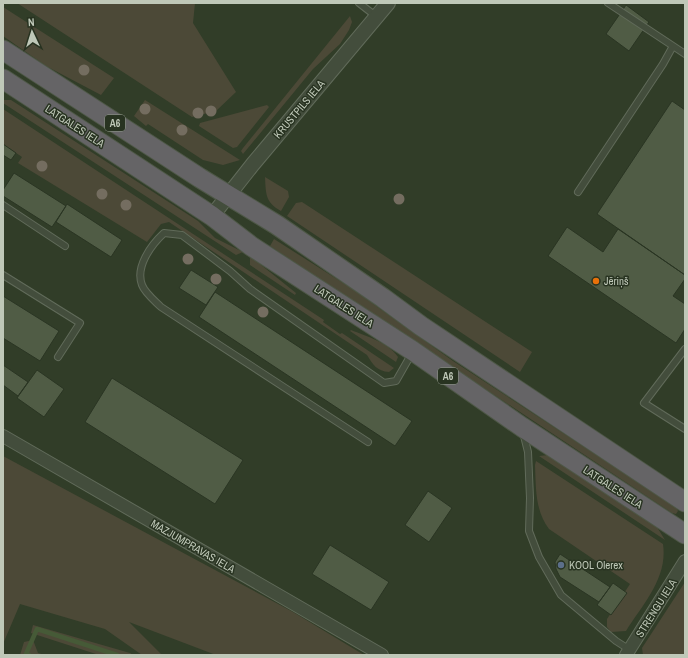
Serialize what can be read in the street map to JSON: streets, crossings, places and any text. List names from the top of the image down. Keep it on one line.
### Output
{"streets":{"highway":["A6","LATGALES IELA"],"street":["KRUSTPILS IELA","MAZJUMPRAVAS IELA","STRENGU IELA"]},"crossings":[["KRUSTPILS IELA","A6"],["KRUSTPILS IELA","LATGALES IELA"]],"places":["Jēriņš","KOOL Olerex"],"north":"top"}
